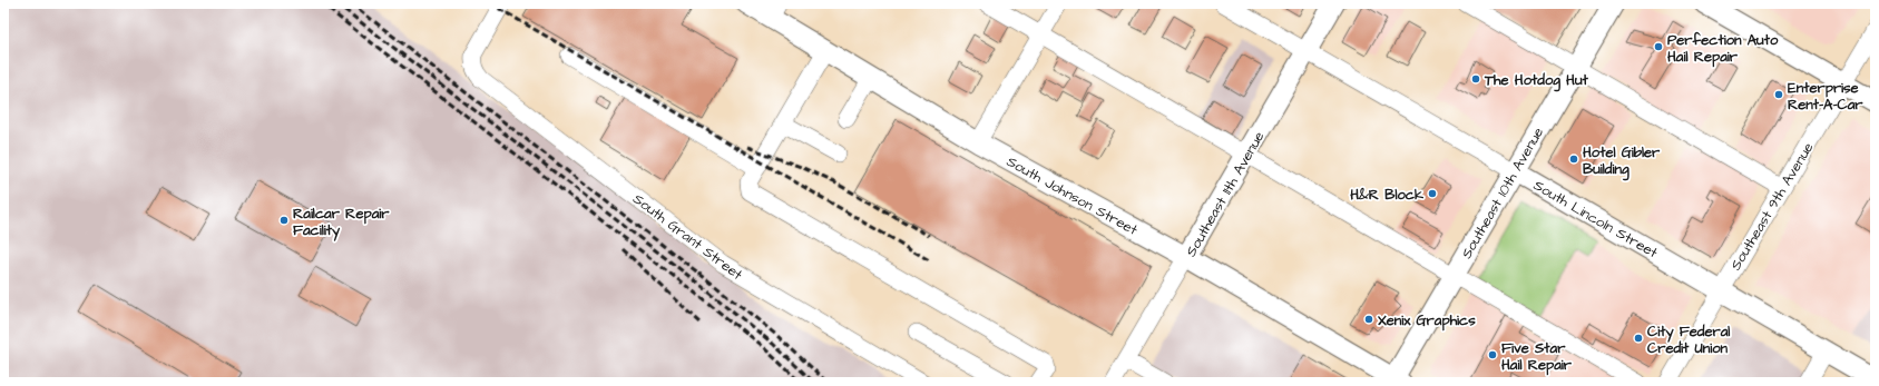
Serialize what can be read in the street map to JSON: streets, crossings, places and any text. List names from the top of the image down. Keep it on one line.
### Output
{"streets":{"main road":["Southeast 10th Avenue","Southeast 11th Avenue","South Johnson Street","South Lincoln Street"],"street":["Southeast 9th Avenue","South Grant Street"]},"crossings":[["Southeast 10th Avenue","South Johnson Street"],["Southeast 10th Avenue","South Lincoln Street"],["Southeast 11th Avenue","South Johnson Street"],["Southeast 11th Avenue","South Lincoln Street"],["Southeast 9th Avenue","South Lincoln Street"]],"places":["Perfection Auto Hail Repair","The Hotdog Hut","Enterprise Rent-A-Car","Hotel Gibler Building","H&R Block","Railcar Repair Facility","Xenix Graphics","City Federal Credit Union","Five Star Hail Repair"]}
